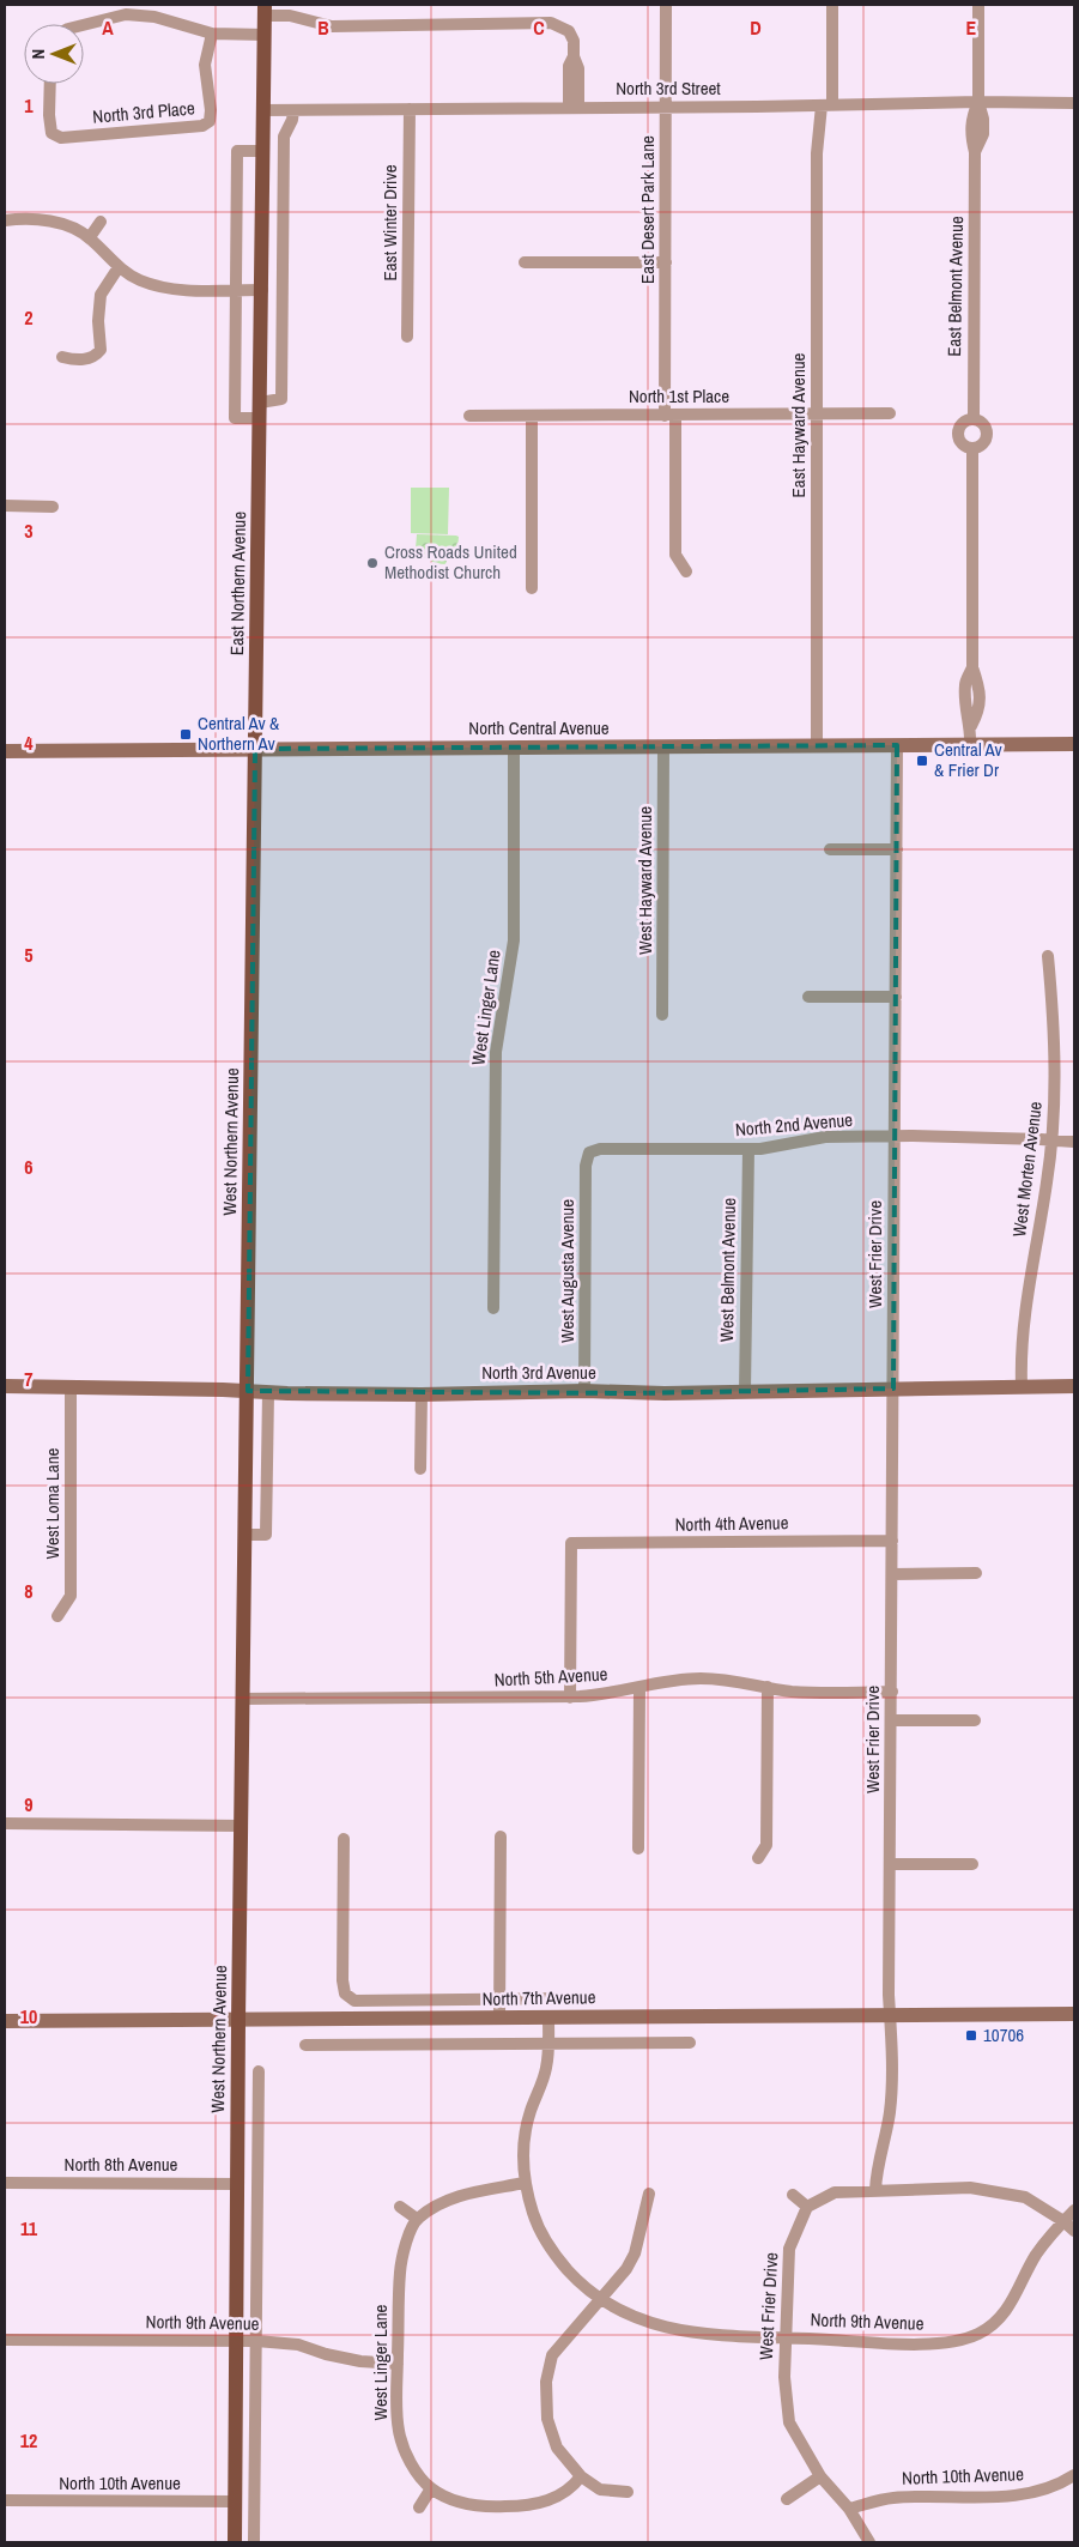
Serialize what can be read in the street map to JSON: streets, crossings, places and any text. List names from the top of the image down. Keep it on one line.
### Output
{"streets":{"main road":["East Northern Avenue","North Central Avenue","West Northern Avenue","North 3rd Avenue","North 7th Avenue"],"street":["North 3rd Street","North 3rd Place","East Desert Park Lane","East Winter Drive","East Belmont Avenue","North 1st Place","East Hayward Avenue","West Hayward Avenue","West Linger Lane","North 2nd Avenue","West Morten Avenue","West Frier Drive","West Belmont Avenue","West Augusta Avenue","West Loma Lane","North 4th Avenue","North 5th Avenue","North 8th Avenue","North 9th Avenue","North 10th Avenue"]},"crossings":[["North 3rd Street","East Desert Park Lane"],["North 3rd Street","East Winter Drive"],["North 3rd Street","East Belmont Avenue"],["North 3rd Street","East Hayward Avenue"],["North 3rd Street","East Northern Avenue"],["East Desert Park Lane","North 1st Place"],["East Belmont Avenue","North Central Avenue"],["North 1st Place","East Hayward Avenue"],["East Hayward Avenue","North Central Avenue"],["East Northern Avenue","North Central Avenue"],["East Northern Avenue","West Northern Avenue"],["North Central Avenue","West Hayward Avenue"],["North Central Avenue","West Linger Lane"],["North Central Avenue","West Northern Avenue"],["North Central Avenue","West Frier Drive"],["West Linger Lane","North 9th Avenue"],["North 2nd Avenue","West Morten Avenue"],["North 2nd Avenue","West Frier Drive"],["North 2nd Avenue","West Belmont Avenue"],["North 2nd Avenue","West Augusta Avenue"],["West Northern Avenue","North 3rd Avenue"],["West Northern Avenue","North 5th Avenue"],["West Northern Avenue","North 7th Avenue"],["West Northern Avenue","North 8th Avenue"],["West Northern Avenue","North 9th Avenue"],["West Northern Avenue","North 10th Avenue"],["West Morten Avenue","North 3rd Avenue"],["West Frier Drive","North 3rd Avenue"],["West Frier Drive","North 4th Avenue"],["West Frier Drive","North 5th Avenue"],["West Frier Drive","North 7th Avenue"],["West Frier Drive","North 9th Avenue"],["West Frier Drive","North 10th Avenue"],["West Belmont Avenue","North 3rd Avenue"],["West Augusta Avenue","North 3rd Avenue"],["North 3rd Avenue","West Loma Lane"],["North 4th Avenue","North 5th Avenue"]],"places":{"other":["Cross Roads United Methodist Church"],"transit":["Central Av & Northern Av","Central Av & Frier Dr","10706"]},"north":"left","grid":{"columns":["A","B","C","D","E"],"rows":["1","2","3","4","5","6","7","8","9","10","11","12"]}}
